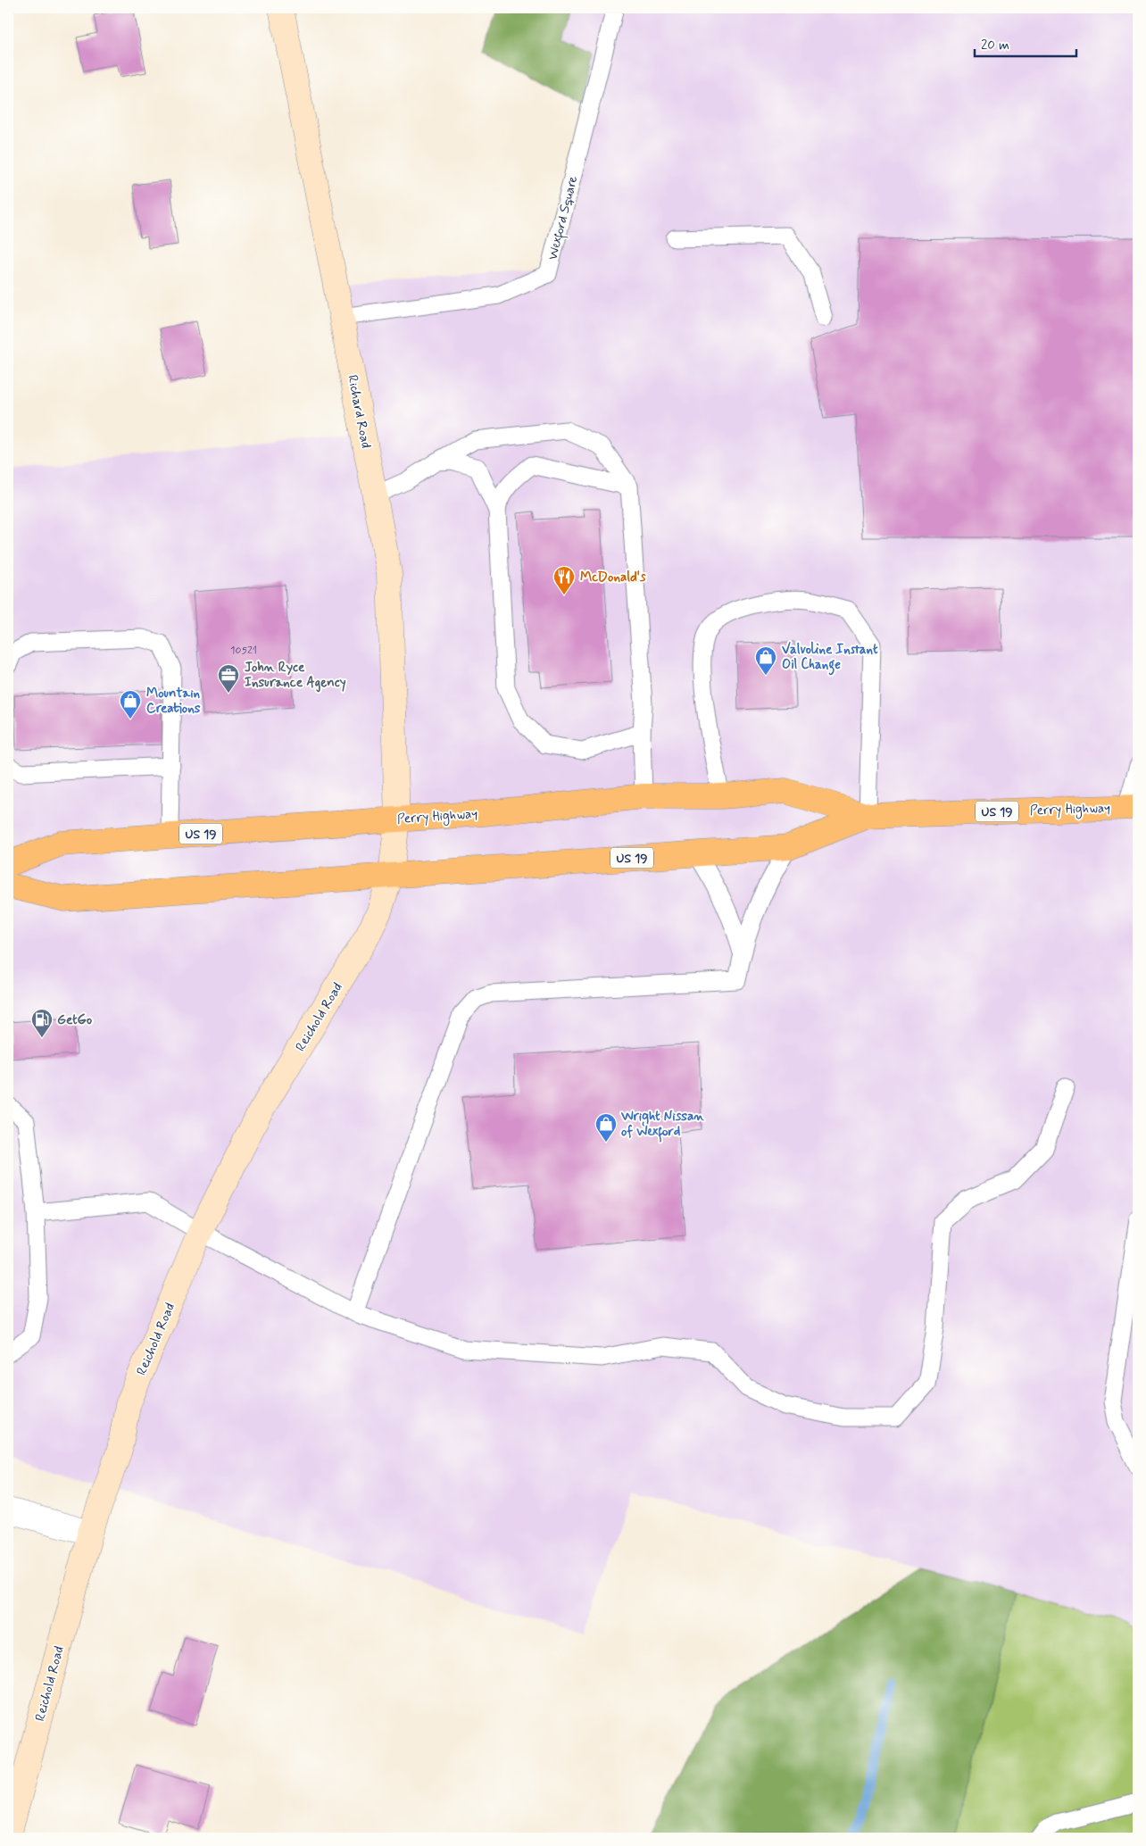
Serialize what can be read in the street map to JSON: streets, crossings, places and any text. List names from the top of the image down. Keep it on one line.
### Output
{"streets":{"highway":["Perry Highway","US 19"],"street":["Richard Road","Reichold Road"],"lane":["Wexford Square"]},"crossings":[["Wexford Square","Richard Road"],["Richard Road","Perry Highway"],["Richard Road","Reichold Road"],["Perry Highway","Reichold Road"]],"places":{"restaurant":["McDonald's"],"shop":["Valvoline Instant Oil Change","Mountain Creations","Wright Nissan of Wexford"],"office":["John Ryce Insurance Agency"],"fuel station":["GetGo"]},"house_numbers":["10521"],"scale_bar":"20 m"}
